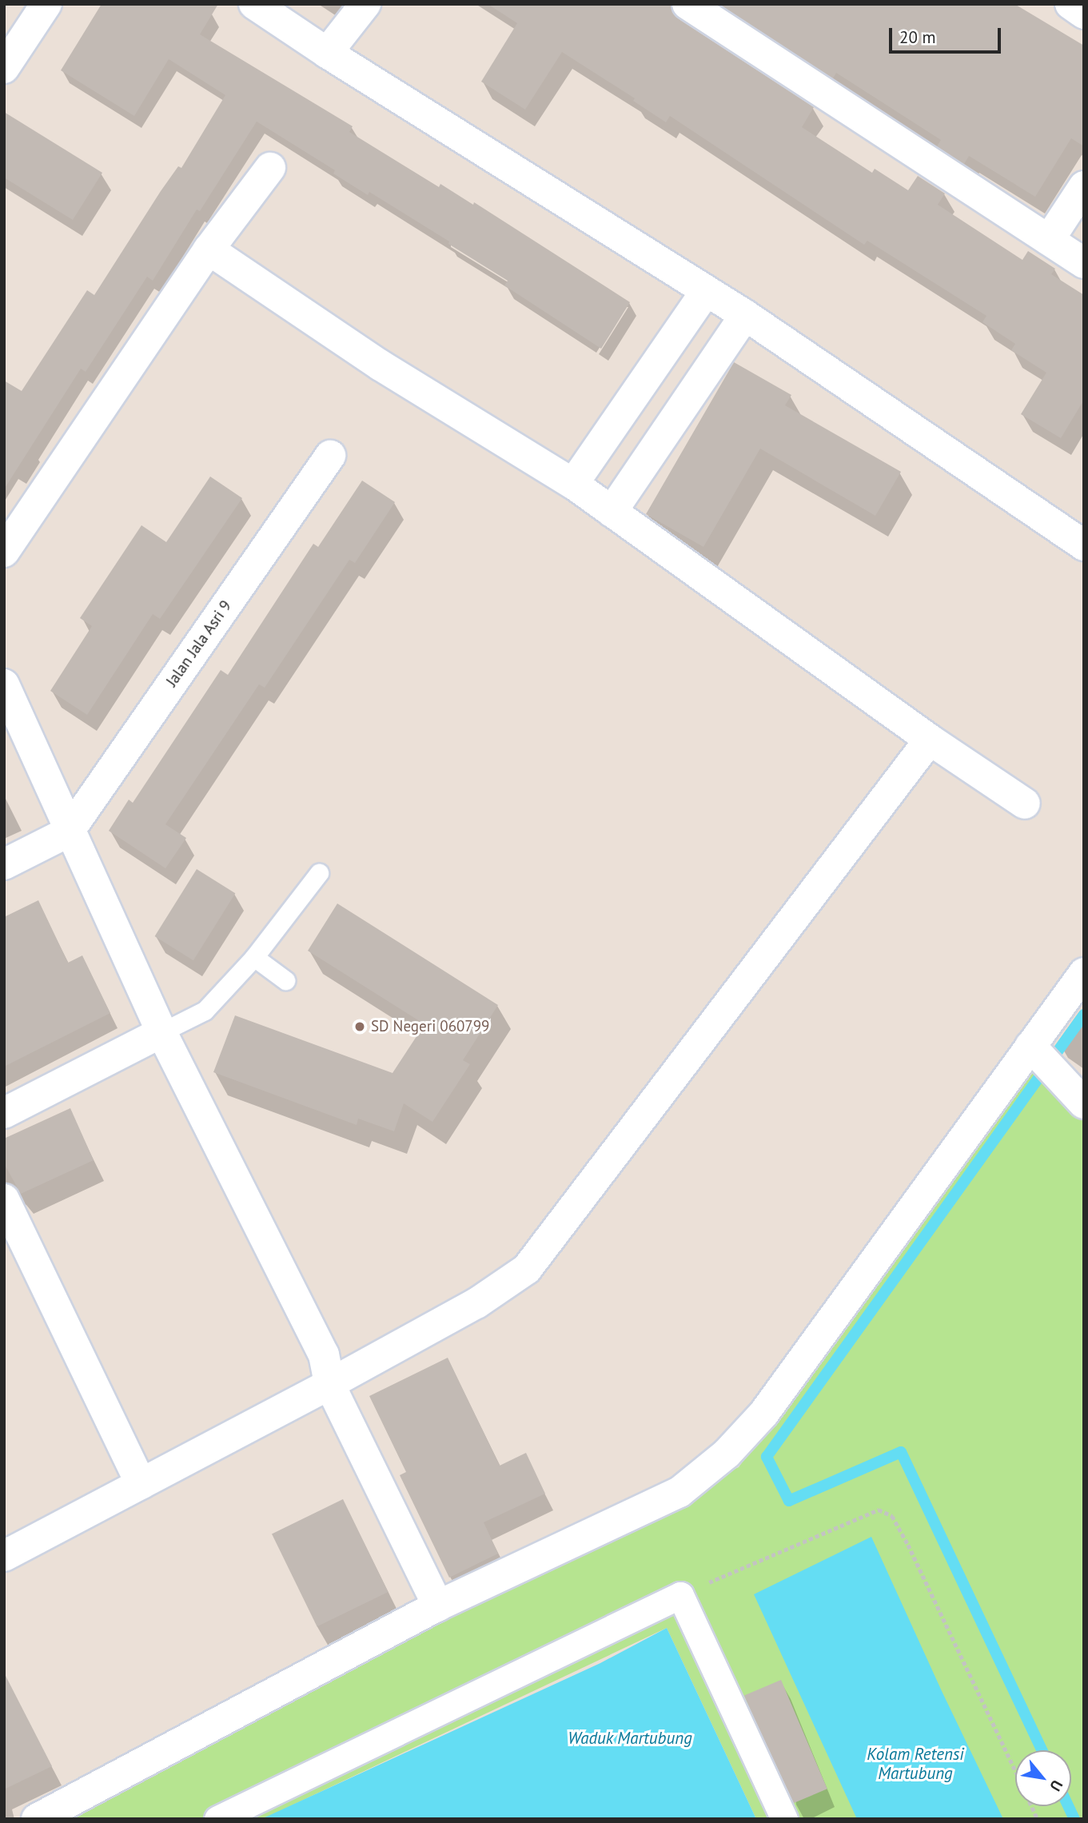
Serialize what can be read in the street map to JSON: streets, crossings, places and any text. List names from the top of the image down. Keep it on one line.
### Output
{"streets":{"street":["Jalan Jala Asri 9"]},"water":["Waduk Martubung","Kolam Retensi Martubung"],"places":["SD Negeri 060799"],"scale_bar":"20 m","north":"bottom right"}
